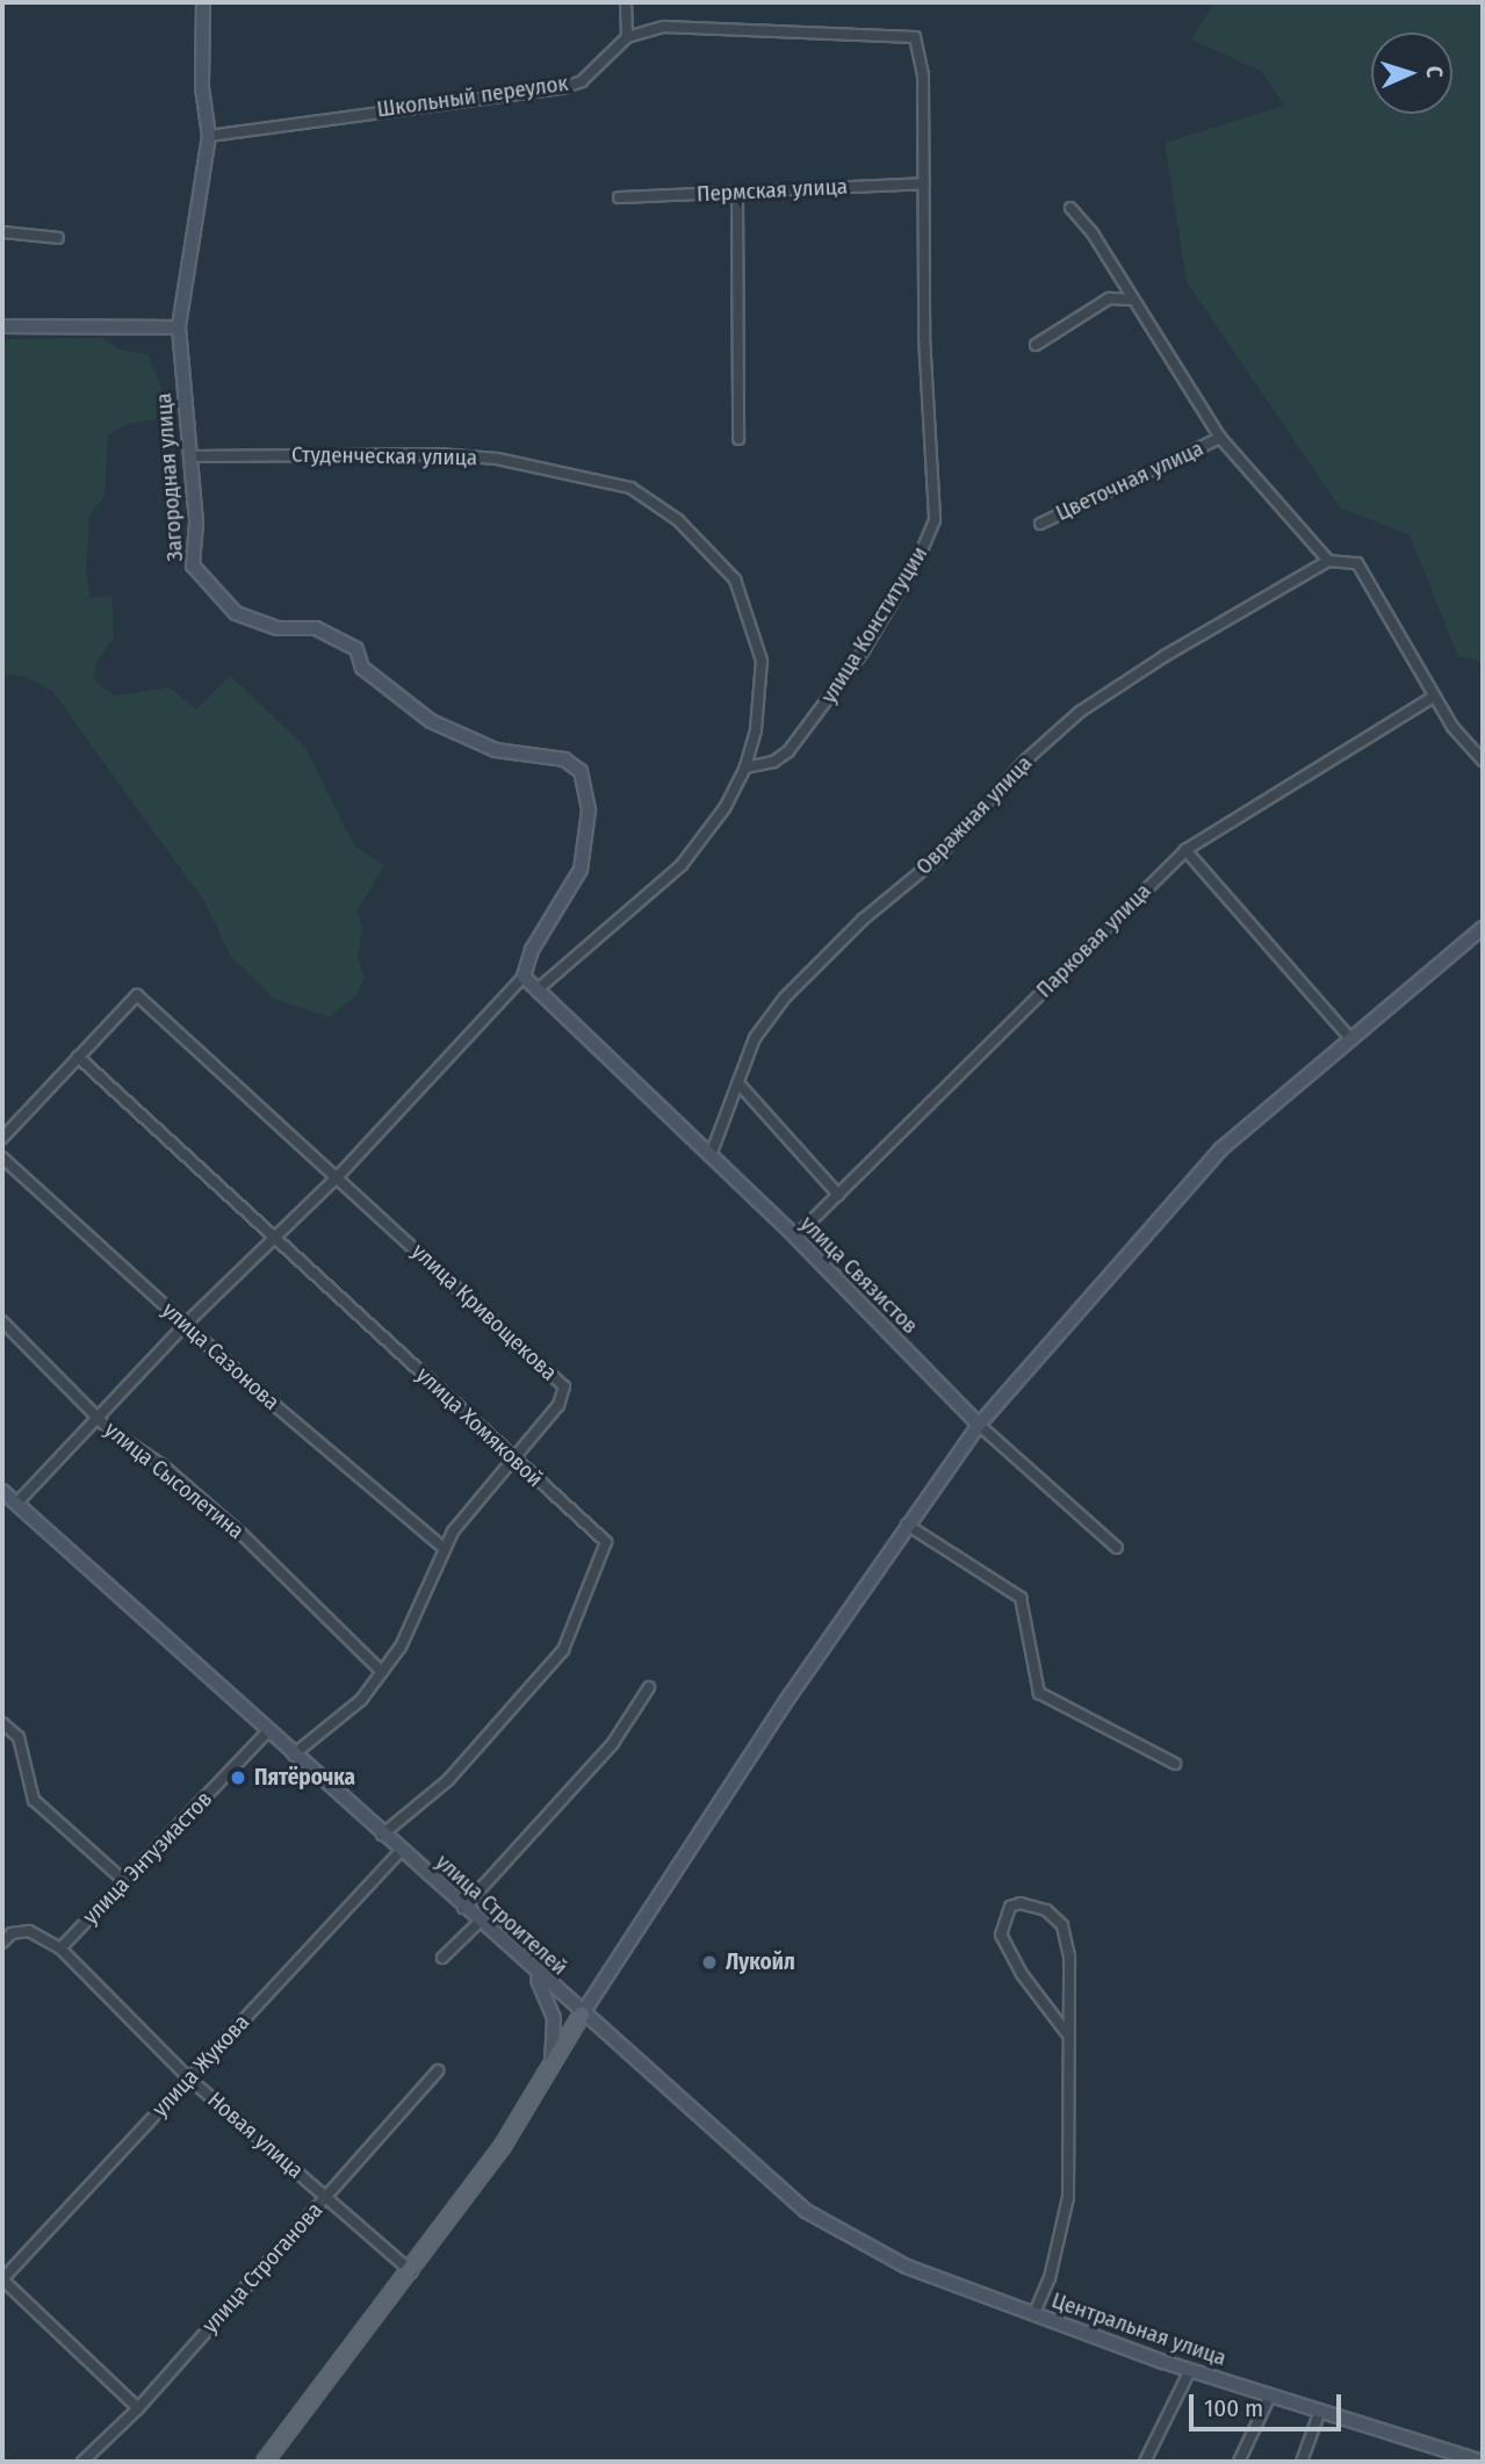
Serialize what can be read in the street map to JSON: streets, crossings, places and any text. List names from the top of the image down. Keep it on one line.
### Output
{"streets":{"street":["Школьный переулок","Пермская улица","Студенческая улица","Загородная улица","Цветочная улица","улица Конституции","Овражная улица","Парковая улица","улица Связистов","улица Кривощекова","улица Сазонова","улица Хомяковой","улица Сысолетина","улица Энтузиастов","улица Строителей","улица Жукова","Новая улица","улица Строганова","Центральная улица"]},"crossings":[["Школьный переулок","Загородная улица"],["Школьный переулок","улица Конституции"],["Пермская улица","улица Конституции"],["Студенческая улица","Загородная улица"],["Студенческая улица","улица Конституции"],["Загородная улица","улица Связистов"],["Овражная улица","улица Связистов"],["Парковая улица","улица Связистов"],["улица Кривощекова","улица Хомяковой"],["улица Хомяковой","улица Строителей"],["улица Энтузиастов","улица Строителей"],["улица Энтузиастов","Новая улица"],["улица Строителей","улица Жукова"],["улица Строителей","Центральная улица"],["улица Жукова","Новая улица"],["Новая улица","улица Строганова"]],"places":["Пятёрочка","Лукойл"],"scale_bar":"100 m","north":"right"}
